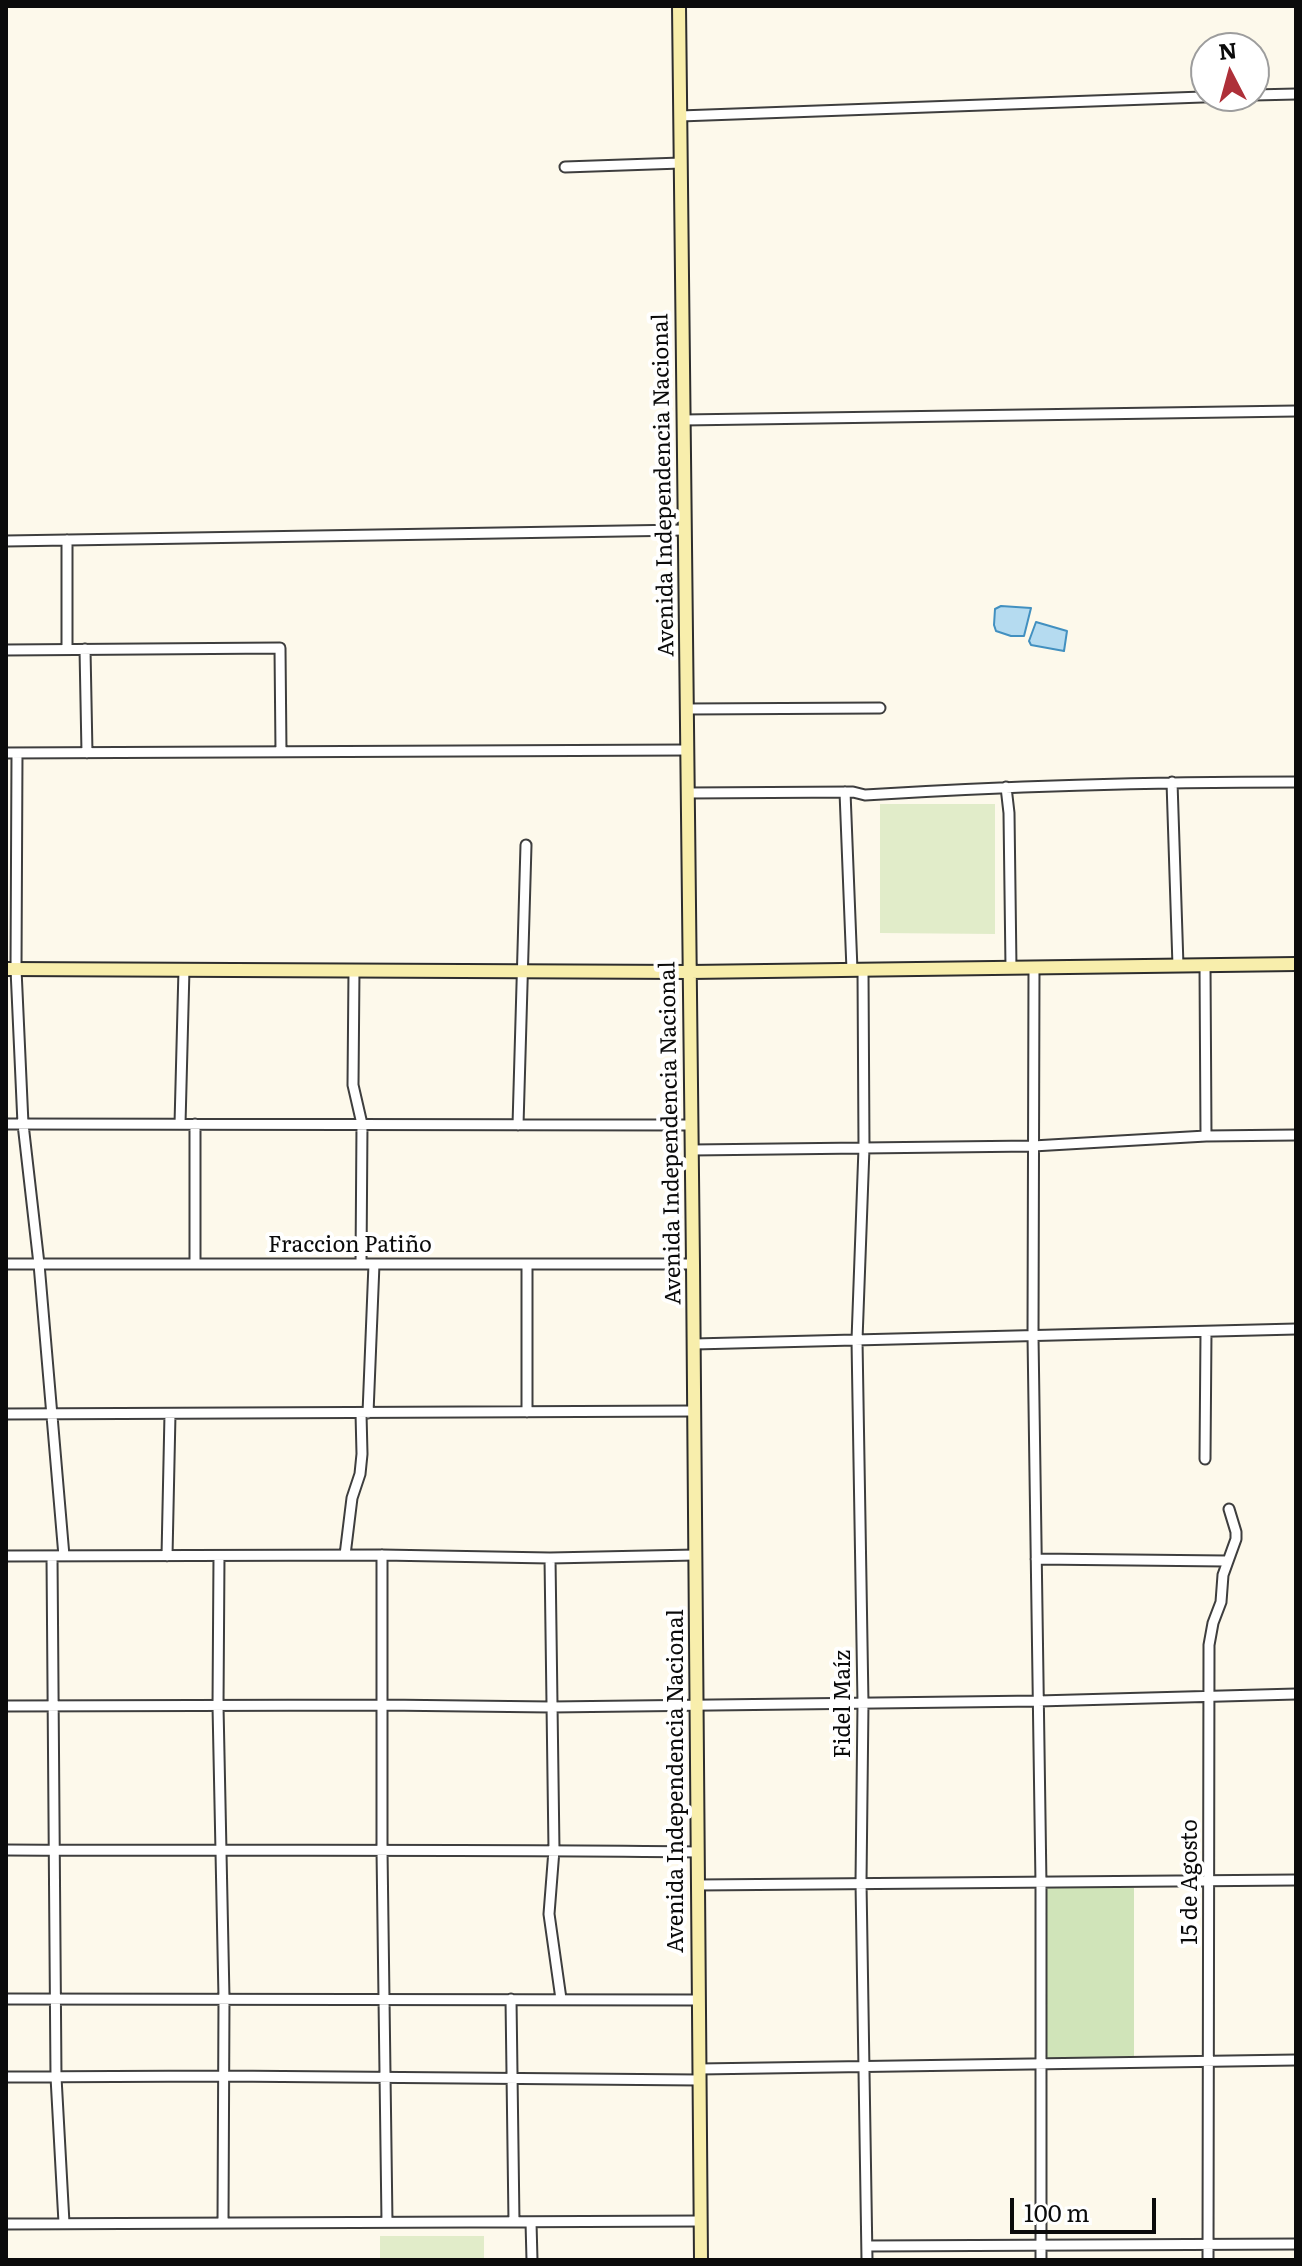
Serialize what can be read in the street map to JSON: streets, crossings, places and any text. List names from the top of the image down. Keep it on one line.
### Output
{"streets":{"main road":["Avenida Independencia Nacional"],"street":["Fraccion Patiño","Fidel Maíz","15 de Agosto"]},"crossings":[["Avenida Independencia Nacional","Fraccion Patiño"]],"scale_bar":"100 m","north":"top"}
